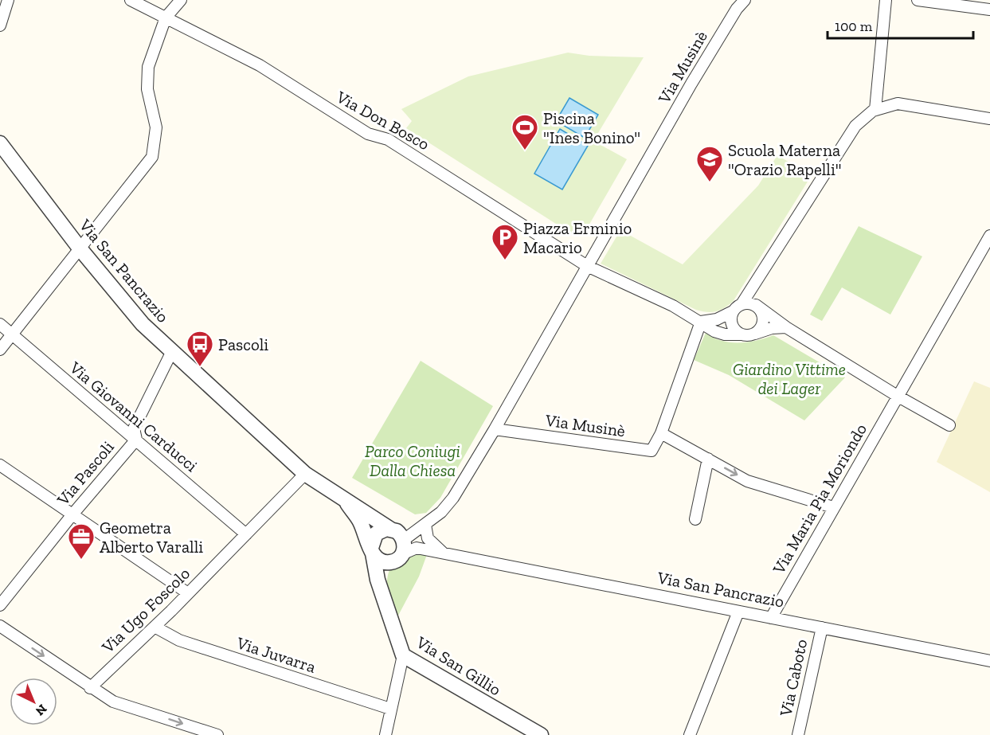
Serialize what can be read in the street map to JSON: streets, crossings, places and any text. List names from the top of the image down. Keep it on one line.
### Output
{"streets":{"street":["Via Musinè","Via Don Bosco","Via San Pancrazio","Via Giovanni Carducci","Via Pascoli","Via Maria Pia Moriondo","Via Ugo Foscolo","Via Juvarra","Via San Gillio","Via Caboto"]},"crossings":[["Via Musinè","Via Don Bosco"],["Via Musinè","Via San Pancrazio"],["Via Musinè","Via San Gillio"],["Via San Pancrazio","Via Pascoli"],["Via San Pancrazio","Via Maria Pia Moriondo"],["Via San Pancrazio","Via Ugo Foscolo"],["Via San Pancrazio","Via San Gillio"],["Via San Pancrazio","Via Caboto"],["Via Giovanni Carducci","Via Pascoli"],["Via Giovanni Carducci","Via Ugo Foscolo"],["Via Ugo Foscolo","Via Juvarra"]],"parks":["Giardino Vittime dei Lager","Parco Coniugi Dalla Chiesa"],"places":{"sports":["Piscina \"Ines Bonino\""],"school or university":["Scuola Materna \"Orazio Rapelli\""],"parking":["Piazza Erminio Macario"],"bus stop":["Pascoli"],"office":["Geometra Alberto Varalli"]},"scale_bar":"100 m","north":"bottom right"}
